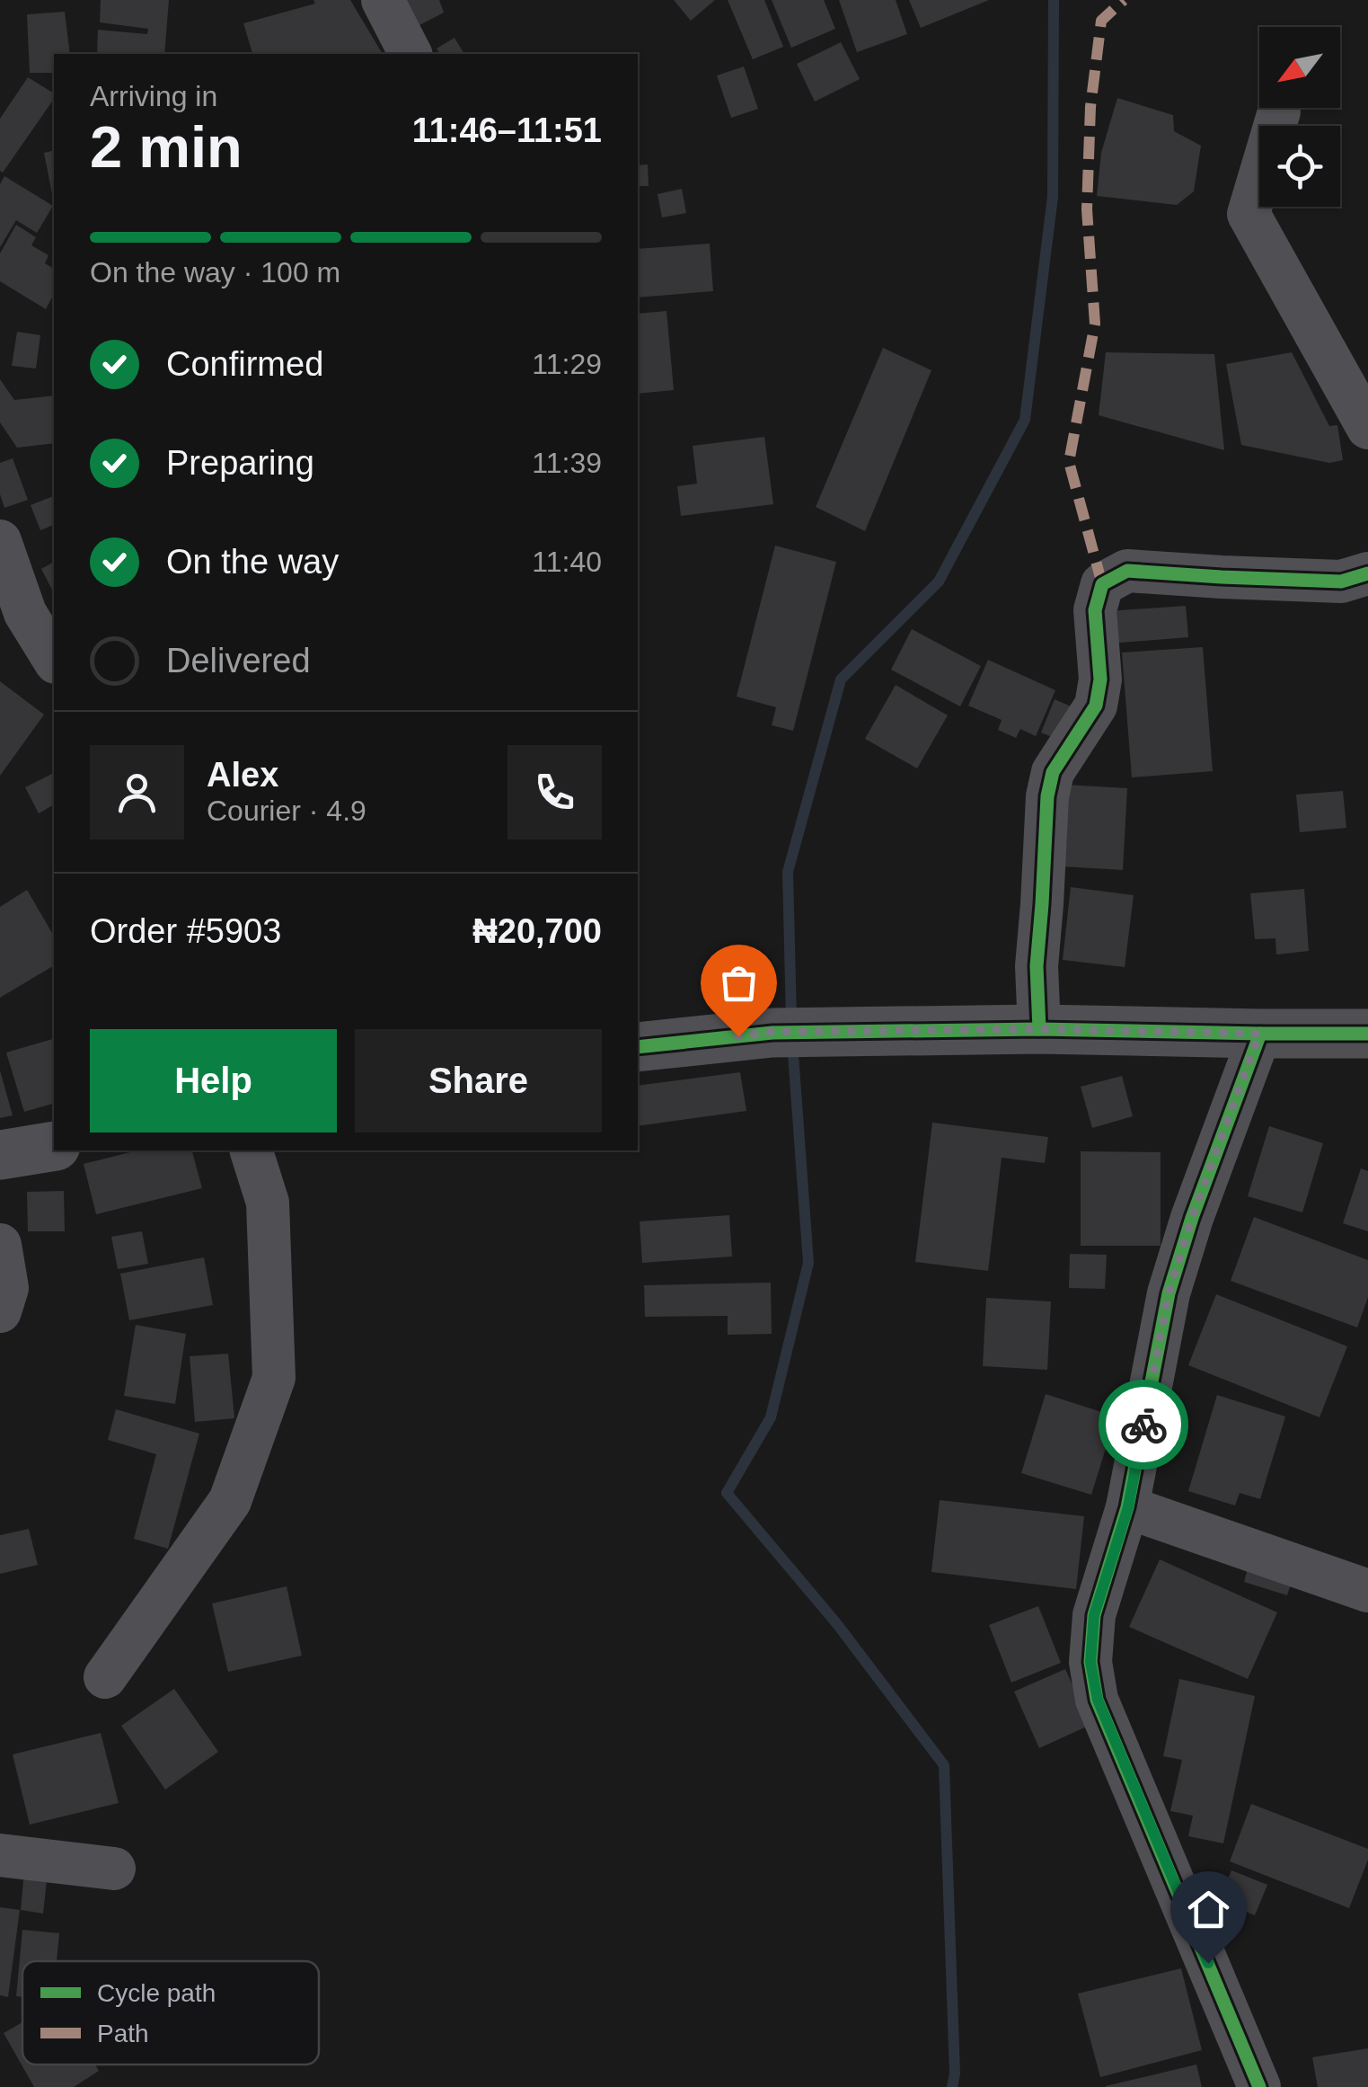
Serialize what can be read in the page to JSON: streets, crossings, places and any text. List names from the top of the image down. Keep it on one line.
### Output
{"legend":["Cycle path","Path"],"north":"bottom left","page":{"heading":["2 min","Arriving in","11:46–11:51"],"panel":["Alex","Courier · 4.9","Order #5903","₦20,700"],"bar":"On the way · 100 m","list":[["Confirmed","11:29"],["Preparing","11:39"],["On the way","11:40"],"Delivered"],"buttons":["Help","Share"]}}
